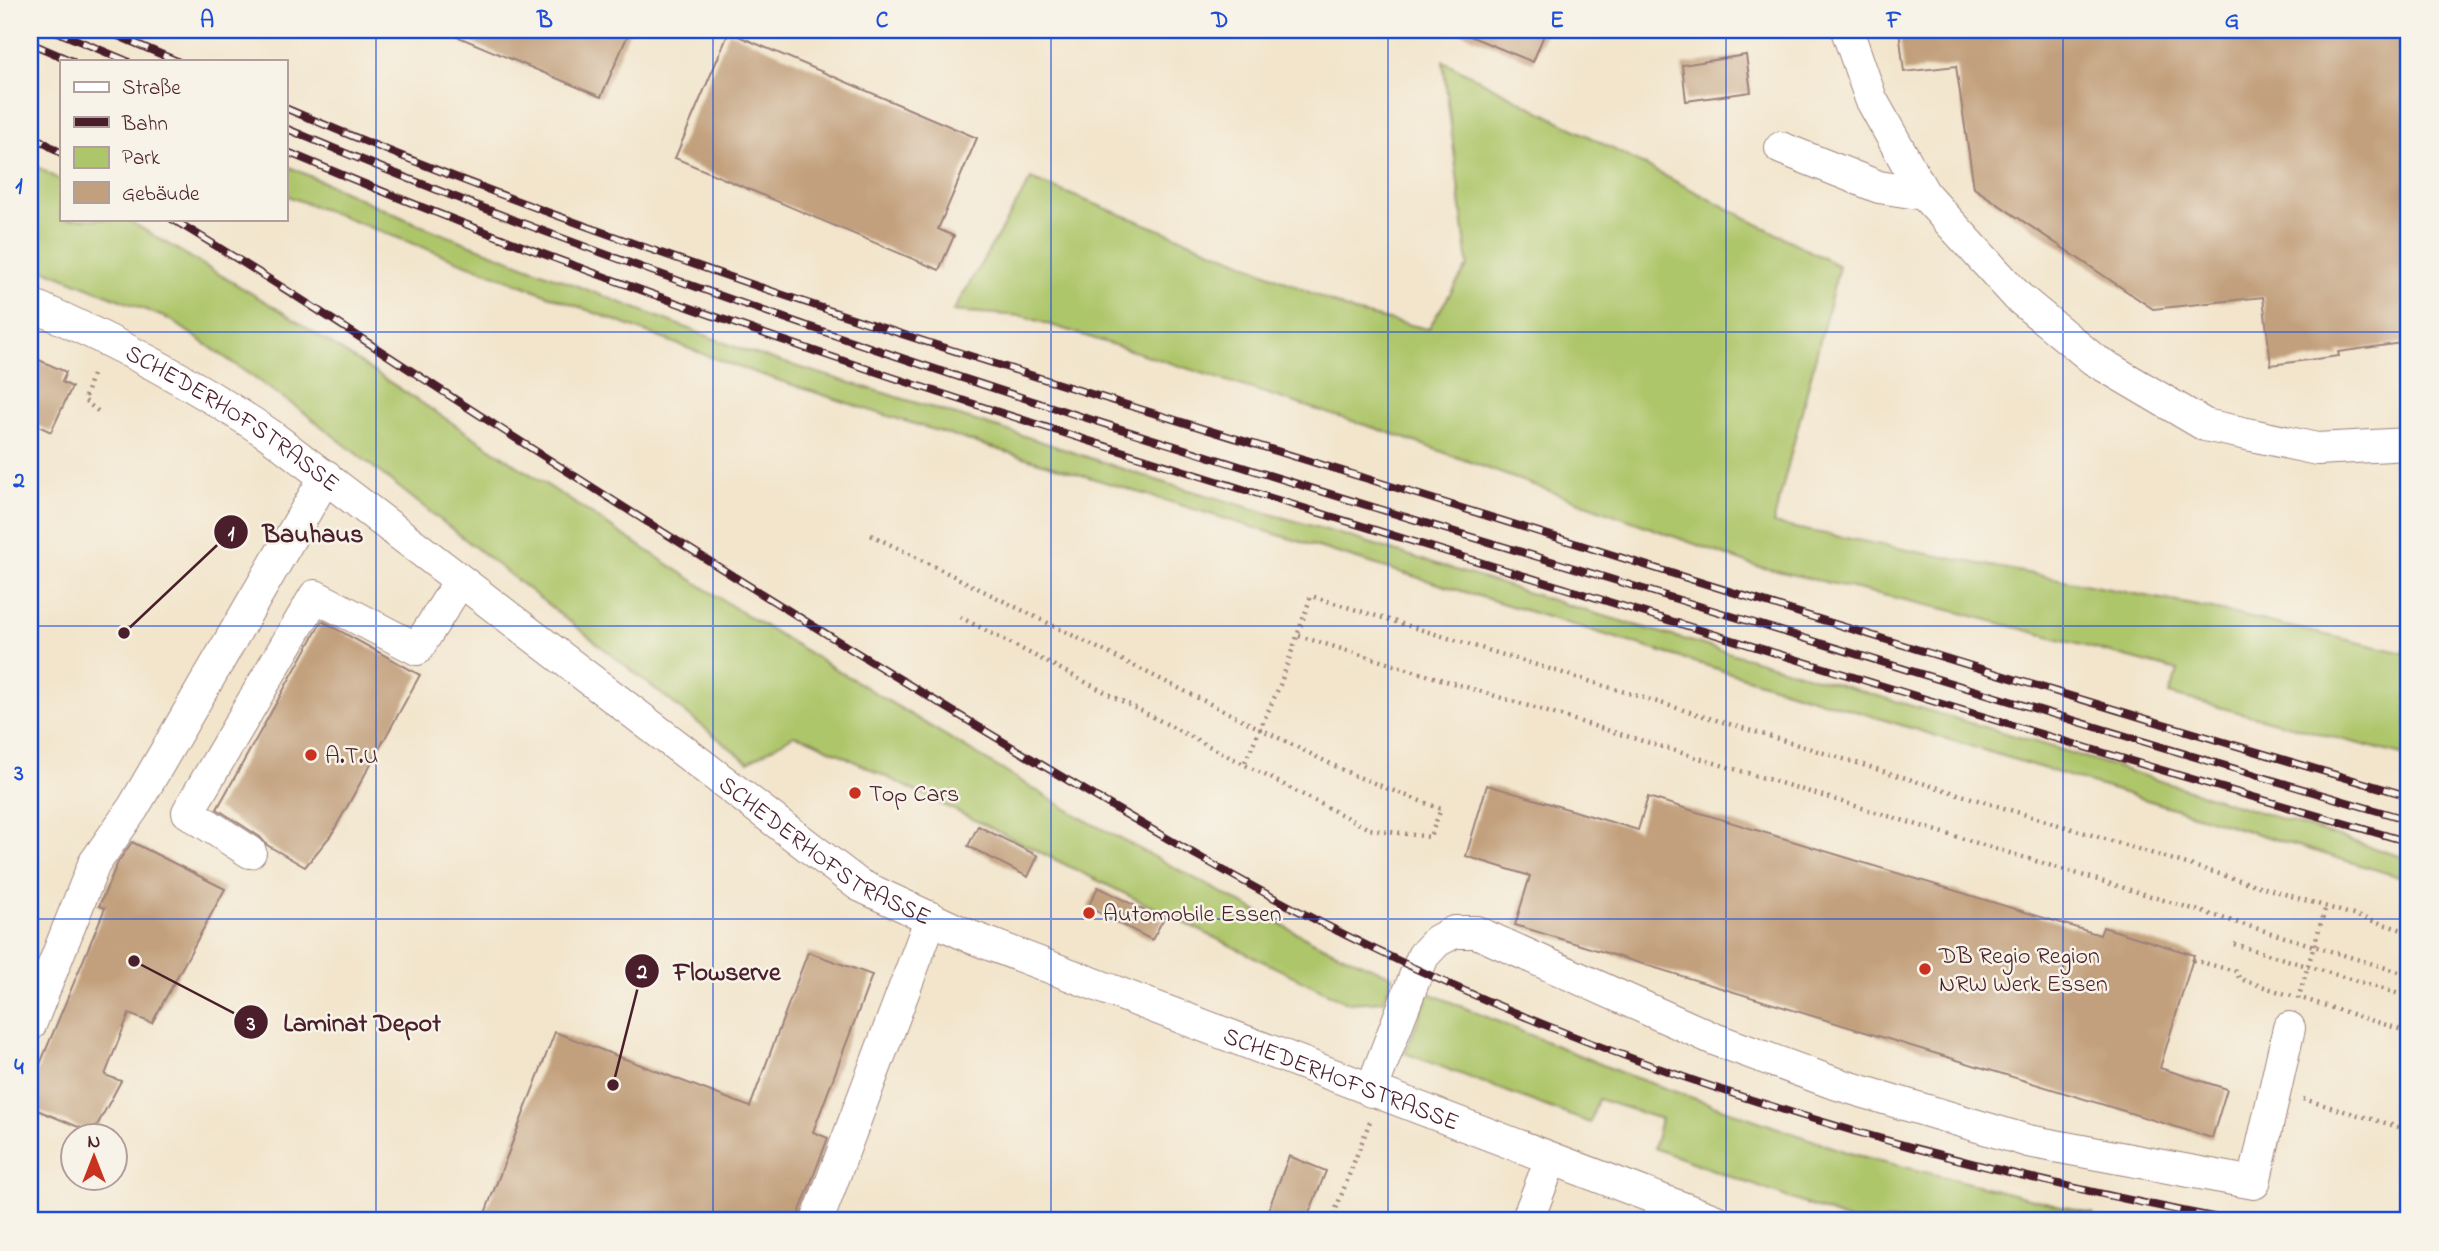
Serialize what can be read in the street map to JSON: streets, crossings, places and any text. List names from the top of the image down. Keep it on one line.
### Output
{"streets":{"street":["SCHEDERHOFSTRASSE"]},"places":["Bauhaus","A.T.U","Top Cars","Automobile Essen","Laminat Depot","DB Regio Region NRW Werk Essen","Flowserve"],"legend":["Straße","Bahn","Park","Gebäude"],"north":"top","grid":{"columns":["A","B","C","D","E","F","G"],"rows":["1","2","3","4"]}}
